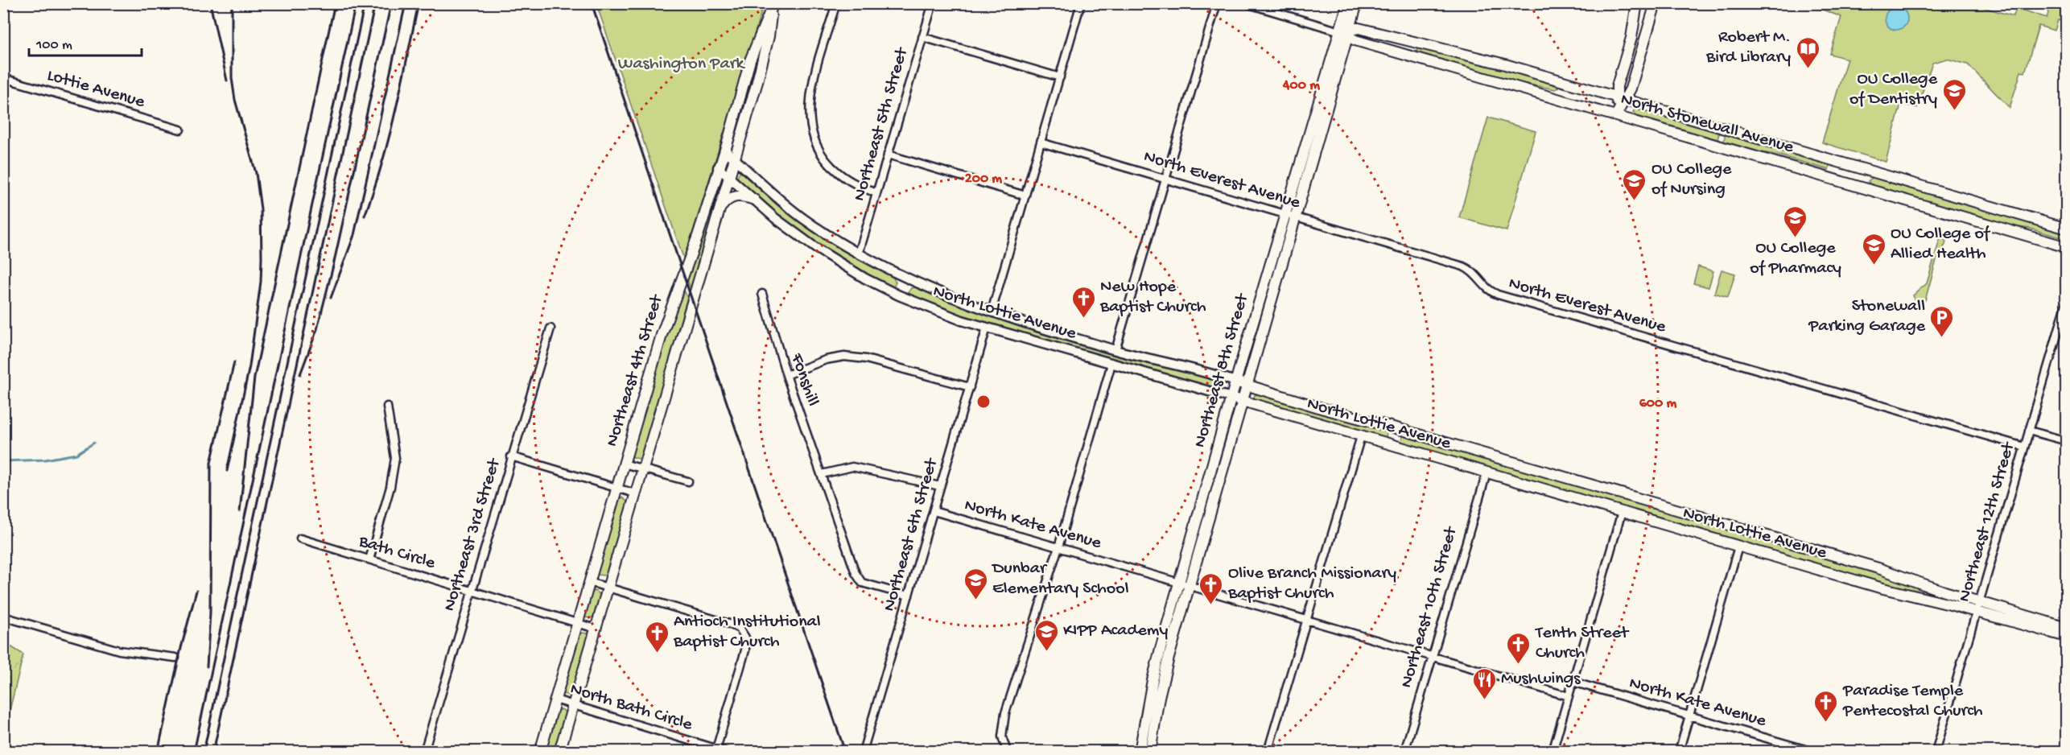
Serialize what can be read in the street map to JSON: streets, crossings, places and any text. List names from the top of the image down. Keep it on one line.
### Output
{"streets":{"main road":["North Stonewall Avenue","North Lottie Avenue","Northeast 4th Street","Northeast 8th Street"],"street":["Lottie Avenue","Northeast 5th Street","North Everest Avenue","Fonshill","Northeast 12th Street","North Kate Avenue","Northeast 3rd Street","Northeast 6th Street","Bath Circle","Northeast 10th Street","North Bath Circle"]},"crossings":[["North Stonewall Avenue","Northeast 8th Street"],["Northeast 5th Street","North Lottie Avenue"],["North Everest Avenue","Northeast 8th Street"],["North Everest Avenue","Northeast 12th Street"],["North Lottie Avenue","Northeast 4th Street"],["North Lottie Avenue","Northeast 8th Street"],["North Lottie Avenue","Northeast 12th Street"],["North Lottie Avenue","Northeast 6th Street"],["North Lottie Avenue","Northeast 10th Street"],["Northeast 4th Street","Bath Circle"],["Northeast 4th Street","North Bath Circle"],["Northeast 8th Street","North Kate Avenue"],["North Kate Avenue","Northeast 6th Street"],["North Kate Avenue","Northeast 10th Street"],["Northeast 3rd Street","Bath Circle"]],"parks":["Washington Park"],"places":{"library":["Robert M. Bird Library"],"school or university":["OU College of Dentistry","OU College of Nursing","OU College of Pharmacy","OU College of Allied Health","Dunbar Elementary School","KIPP Academy"],"church":["New Hope Baptist Church","Olive Branch Missionary Baptist Church","Antioch Institutional Baptist Church","Tenth Street Church","Paradise Temple Pentecostal Church"],"parking":["Stonewall Parking Garage"],"restaurant":["Mushwings"]},"scale_bar":"100 m","rings":["400 m","200 m","600 m"]}
